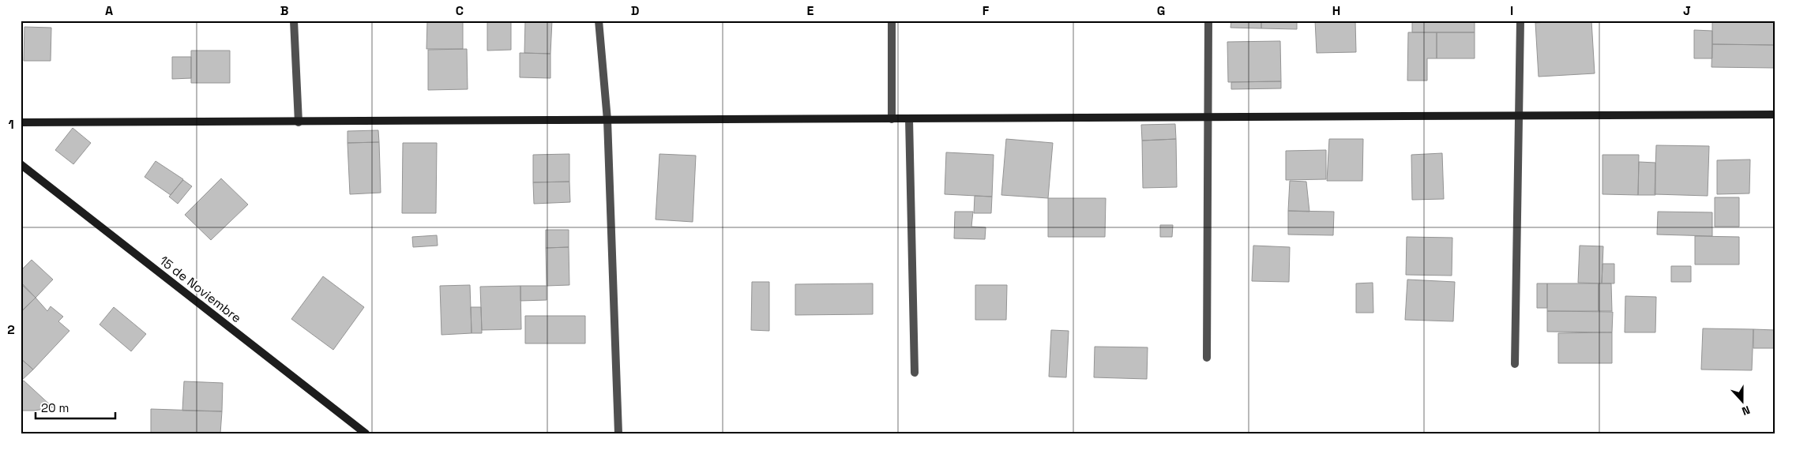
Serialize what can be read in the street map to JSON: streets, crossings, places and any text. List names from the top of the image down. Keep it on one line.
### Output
{"streets":{"street":["15 de Noviembre"]},"scale_bar":"20 m","north":"bottom","grid":{"columns":["A","B","C","D","E","F","G","H","I","J"],"rows":["1","2"]}}
